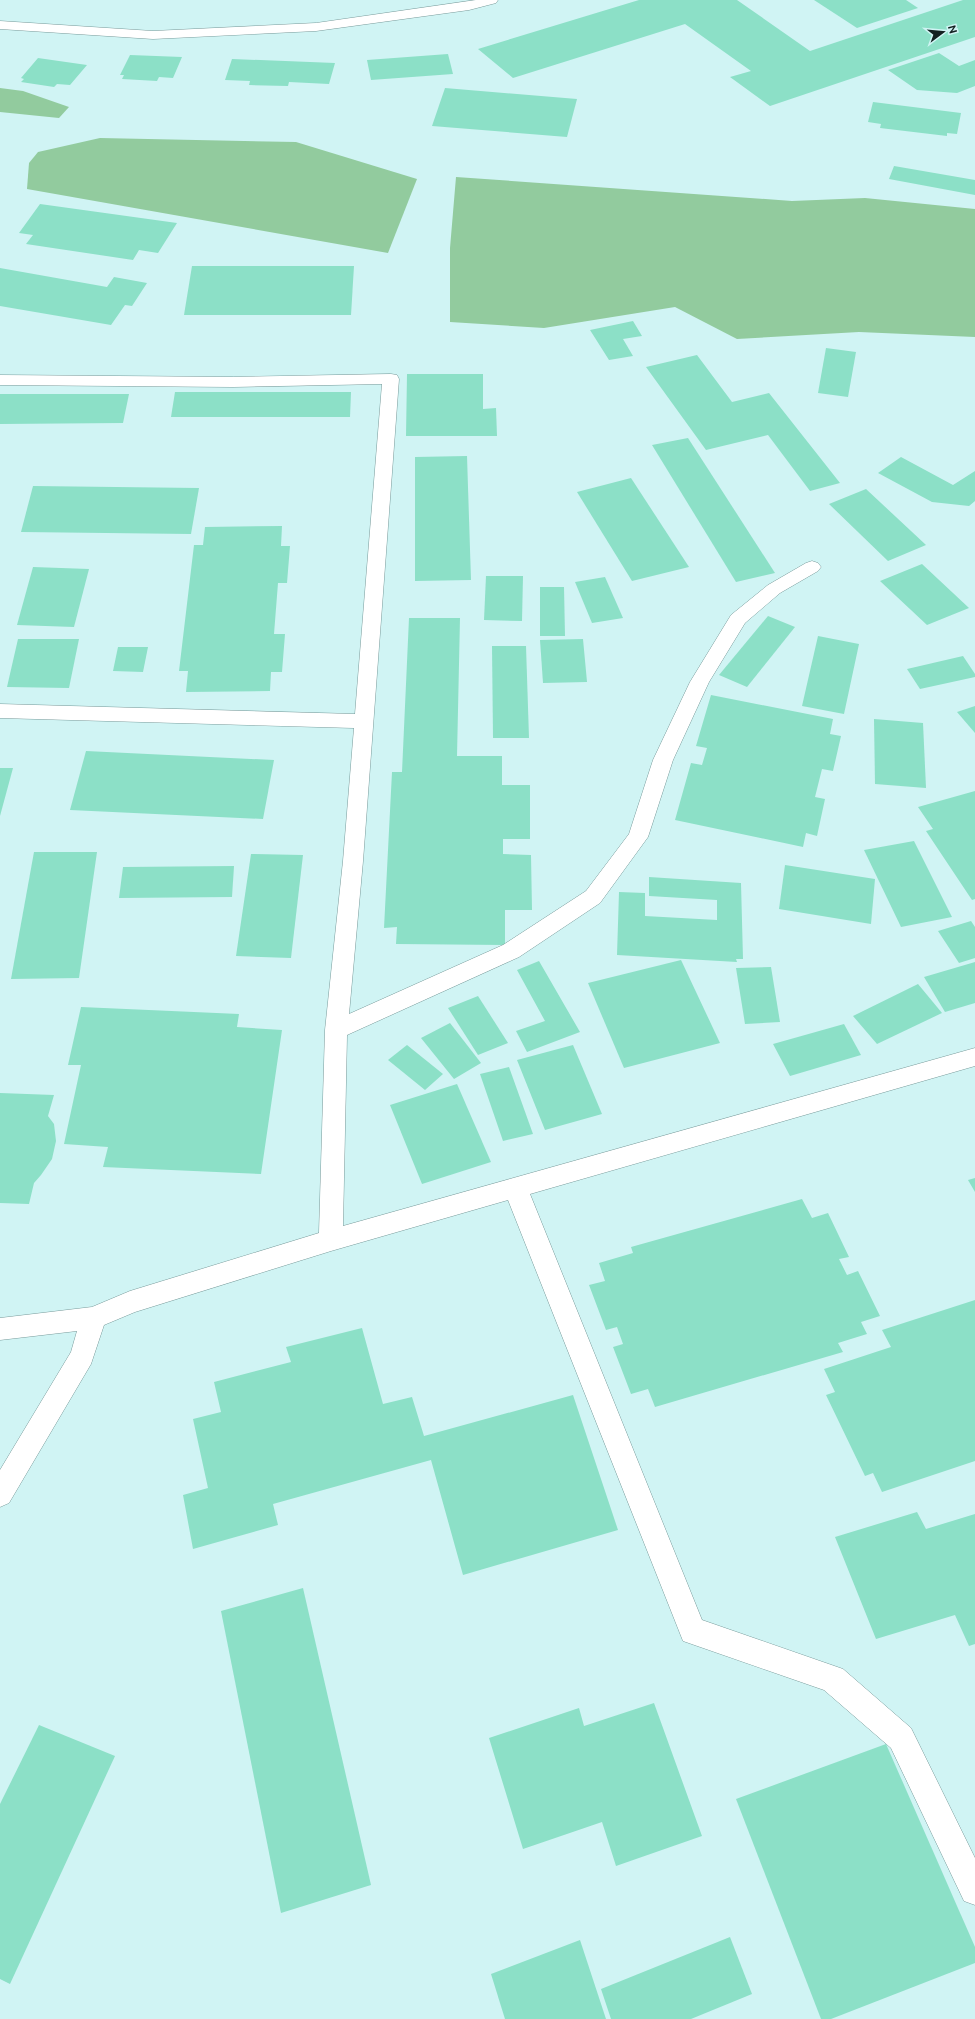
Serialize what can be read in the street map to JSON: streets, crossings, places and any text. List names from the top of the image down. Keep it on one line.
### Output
{"north":"right"}
